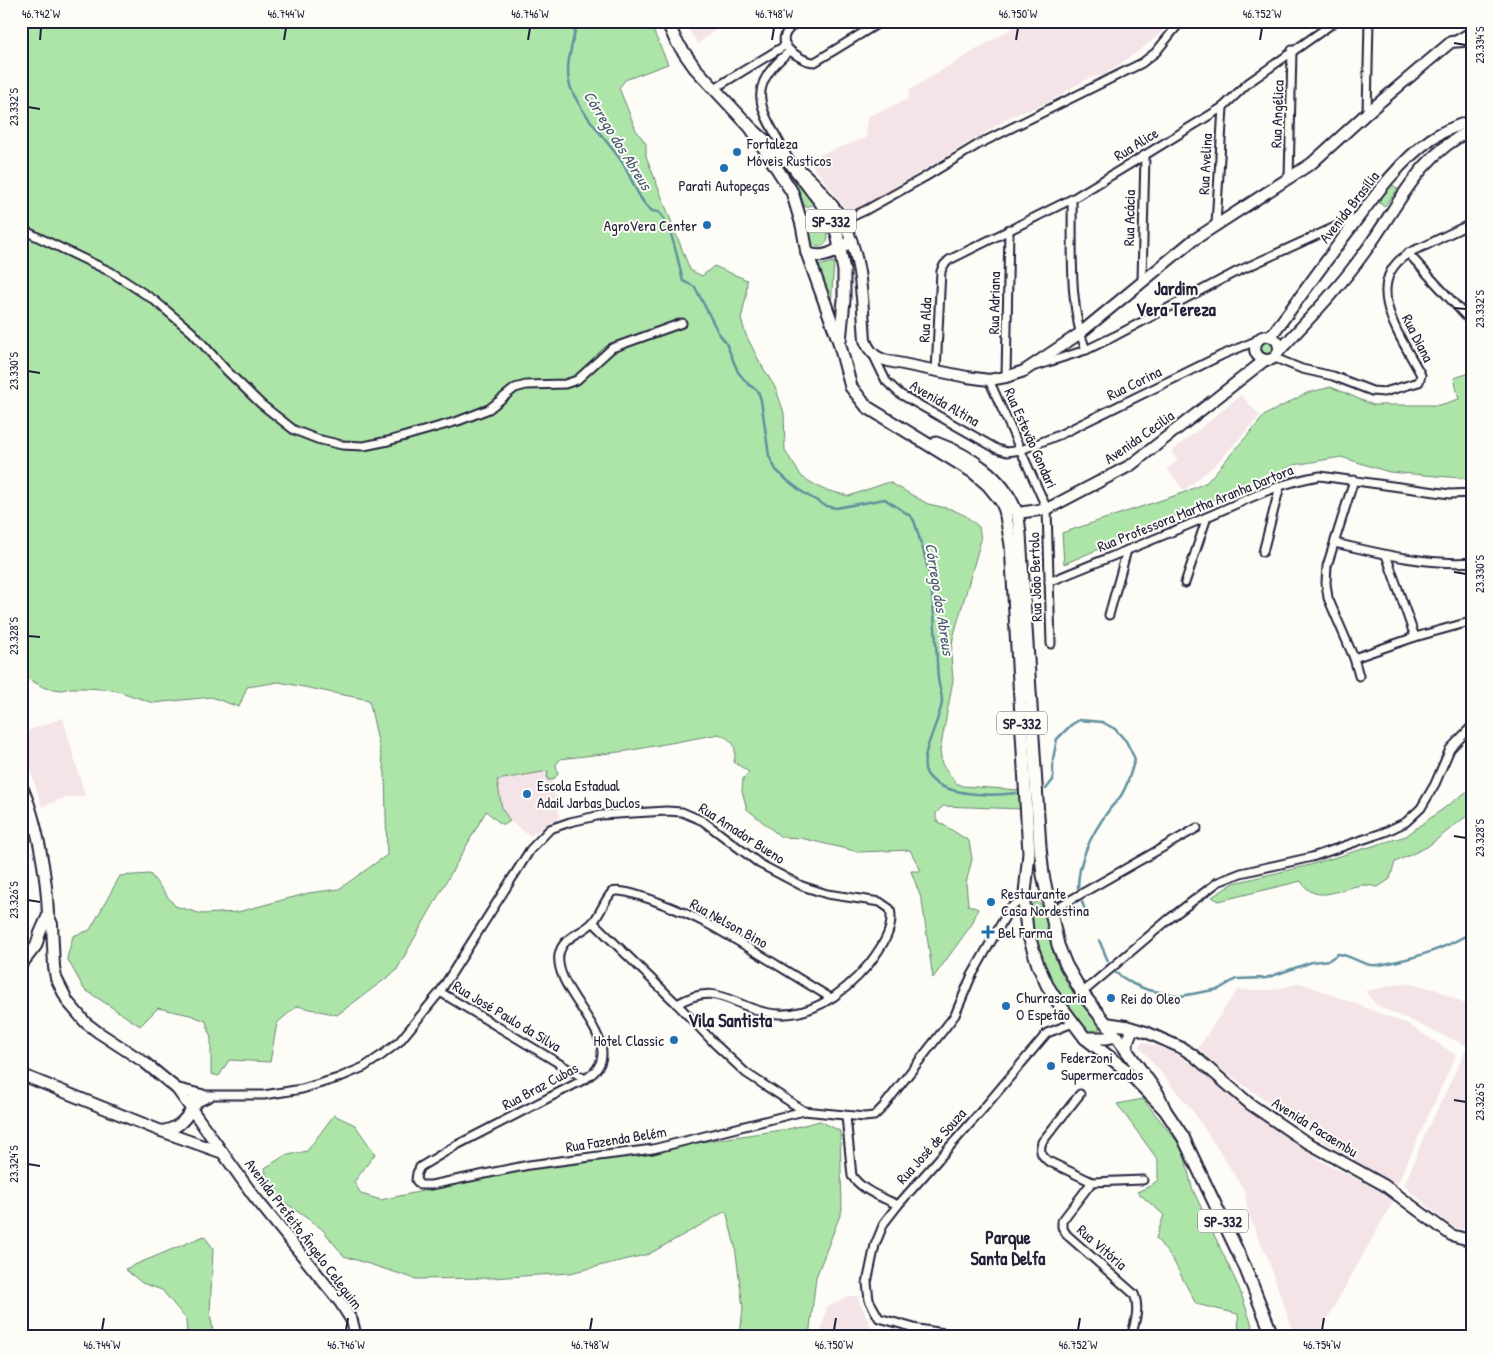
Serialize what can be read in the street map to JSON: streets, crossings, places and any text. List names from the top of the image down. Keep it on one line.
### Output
{"streets":{"main road":["SP-332"],"street":["Rua Angélica","Rua Alice","Rua Avelina","Avenida Brasília","Rua Acácia","Rua Adriana","Rua Alda","Rua Diana","Rua Corina","Avenida Altina","Avenida Cecilia","Rua Estevão Gondari","Rua Professora Martha Aranha Dartora","Rua João Bertolo","Rua Amador Bueno","Rua Nelson Bino","Rua José Paulo da Silva","Rua Braz Cubas","Avenida Pacaembu","Rua Fazenda Belém","Rua José de Souza","Avenida Prefeito Ângelo Celeguim","Rua Vitória"]},"crossings":[["Rua Angélica","Rua Alice"],["Rua Alice","Rua Avelina"],["Rua Alice","Rua Acácia"],["Rua Alice","Rua Adriana"],["Rua Alice","Rua Alda"],["Avenida Brasília","Rua Diana"],["Avenida Brasília","Rua Corina"],["Avenida Brasília","Avenida Cecilia"],["SP-332","Avenida Cecilia"],["SP-332","Avenida Pacaembu"],["SP-332","Rua José de Souza"],["Rua Diana","Rua Corina"],["Rua Diana","Avenida Cecilia"],["Rua Corina","Avenida Altina"],["Rua Corina","Avenida Cecilia"],["Rua Corina","Rua Estevão Gondari"],["Avenida Altina","Rua Estevão Gondari"],["Avenida Cecilia","Rua Estevão Gondari"],["Avenida Cecilia","Rua João Bertolo"],["Rua Estevão Gondari","Rua João Bertolo"],["Rua Professora Martha Aranha Dartora","Rua João Bertolo"],["Rua Amador Bueno","Rua Nelson Bino"],["Rua Amador Bueno","Rua José Paulo da Silva"],["Rua Nelson Bino","Rua Braz Cubas"],["Rua José Paulo da Silva","Rua Braz Cubas"],["Rua Braz Cubas","Rua Fazenda Belém"]],"districts":["Jardim Vera Tereza","Vila Santista","Parque Santa Delfa"],"water":["Córrego dos Abreus"],"places":{"other":["Fortaleza Móveis Rusticos","Parati Autopeças","AgroVera Center","Escola Estadual Adail Jarbas Duclos","Restaurante Casa Nordestina","Rei do Oleo","Churrascaria O Espetão","Hotel Classic","Federzoni Supermercados"],"health":["Bel Farma"]},"coordinates":["46.742°W","46.744°W","46.746°W","46.748°W","46.750°W","46.752°W","23.334°S","23.332°S","23.330°S","23.328°S","23.326°S","23.324°S","46.754°W"]}
